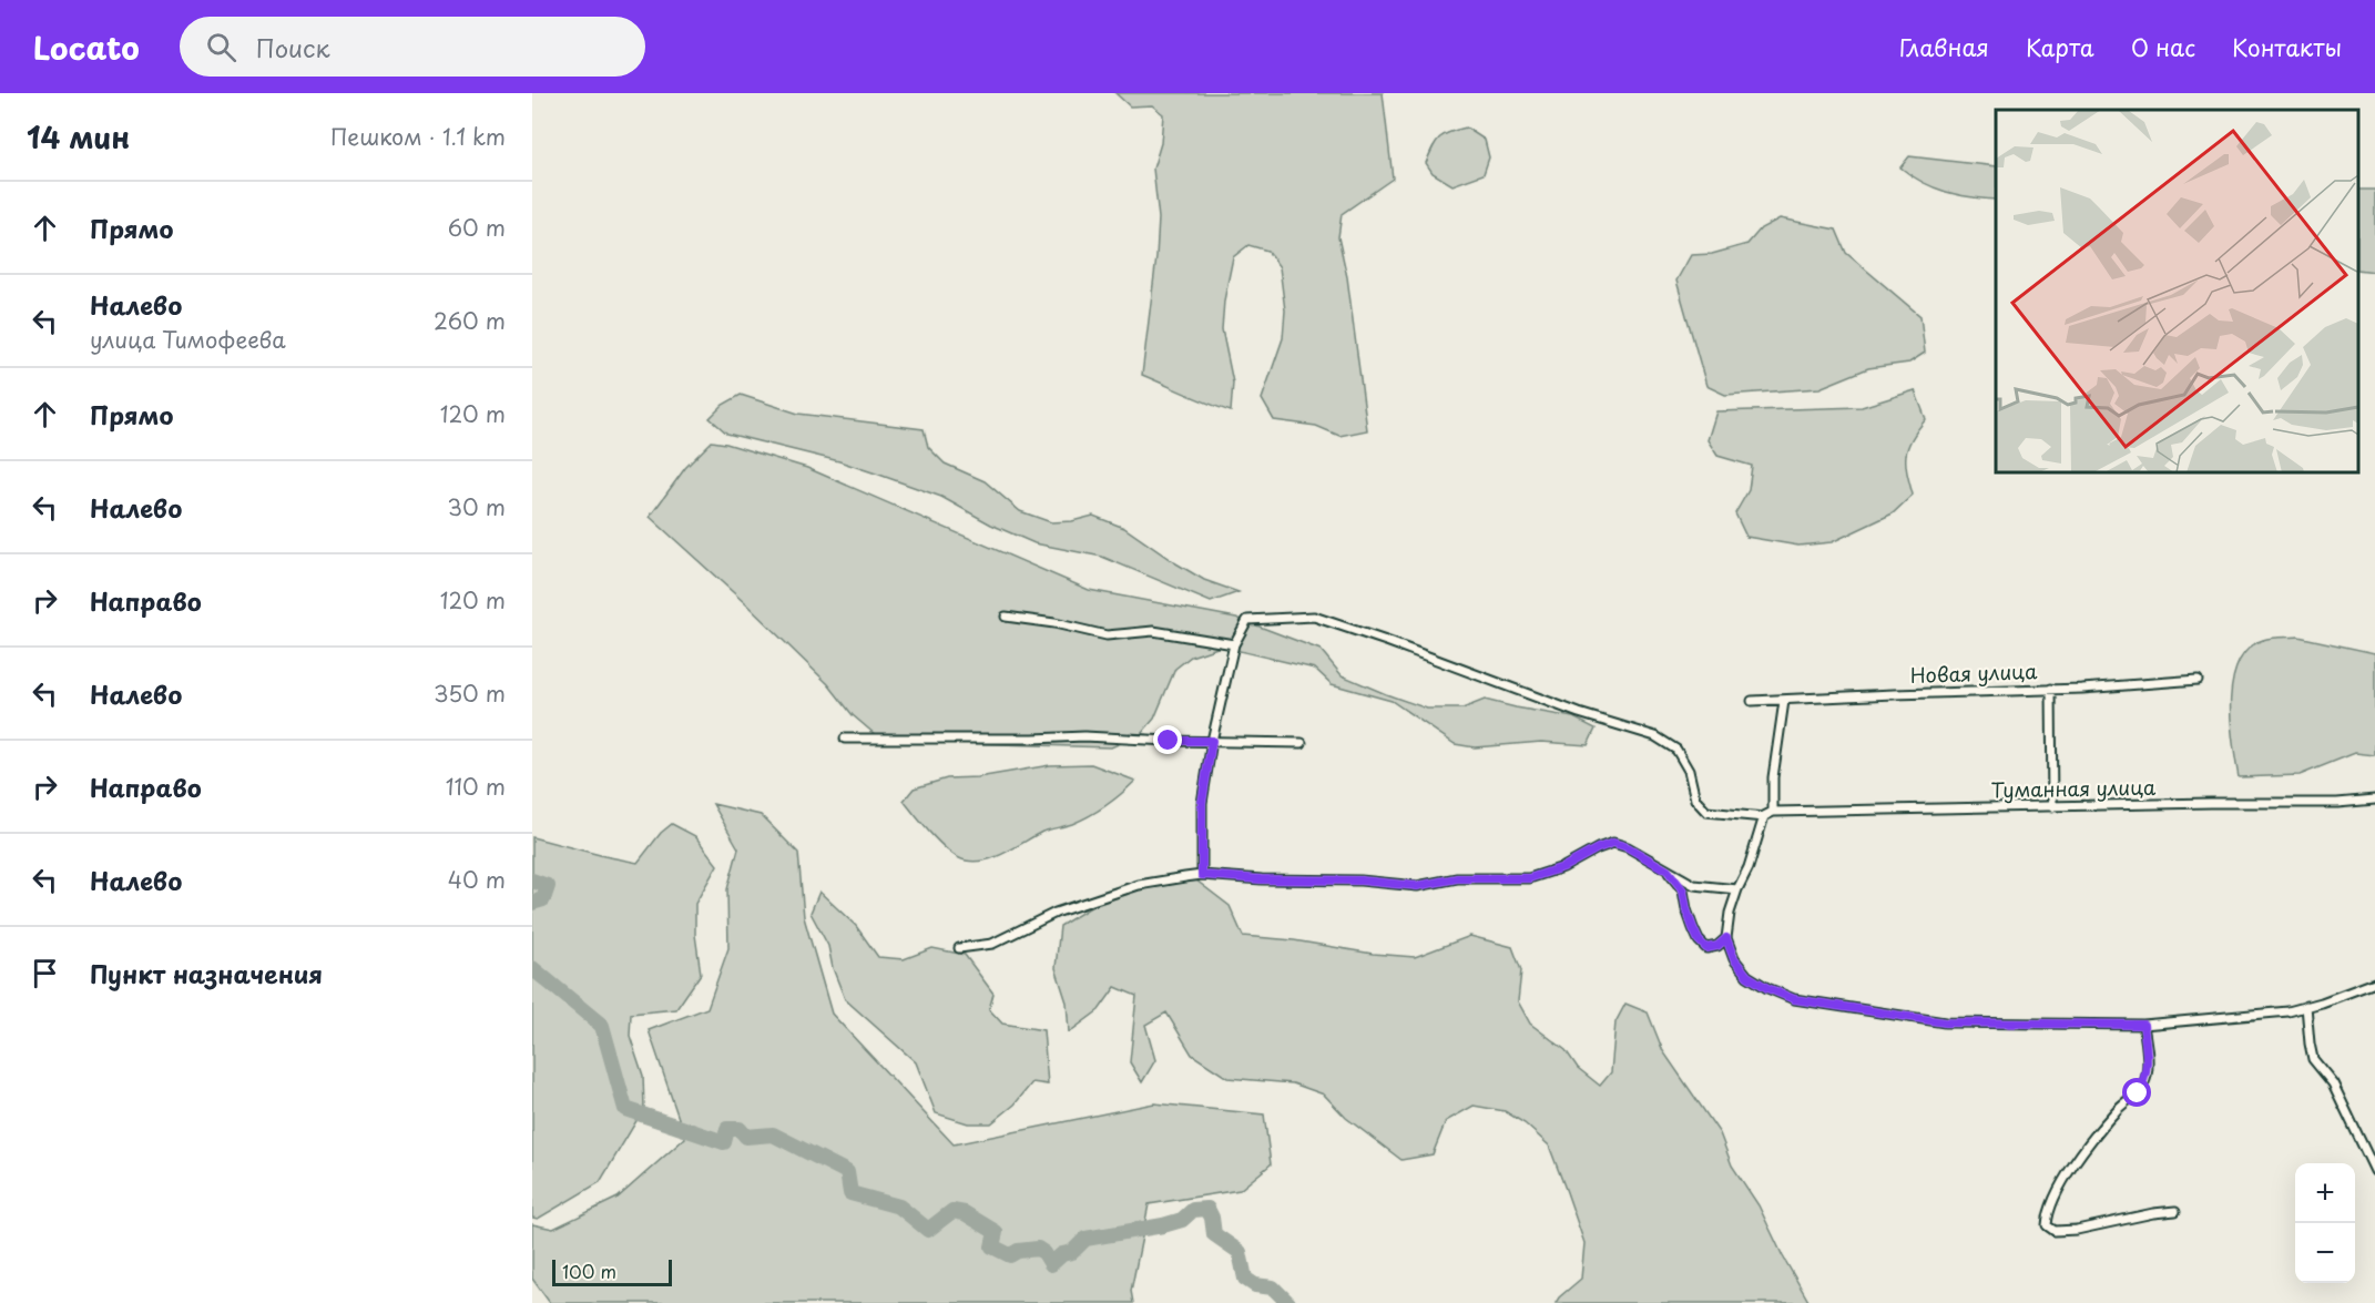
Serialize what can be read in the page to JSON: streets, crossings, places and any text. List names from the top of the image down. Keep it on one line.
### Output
{"streets":{"street":["Новая улица","Туманная улица"]},"scale_bar":"100 m","page":{"header":"Locato","search":"Поиск","nav":["Главная","Карта","О нас","Контакты"],"heading":["14 мин","Пешком · 1.1 km"],"list":[["Прямо","60 m"],["Налево","улица Тимофеева","260 m"],["Прямо","120 m"],["Налево","30 m"],["Направо","120 m"],["Налево","350 m"],["Направо","110 m"],["Налево","40 m"],"Пункт назначения"],"map_buttons":["+","−"],"scale":"100 m"}}
